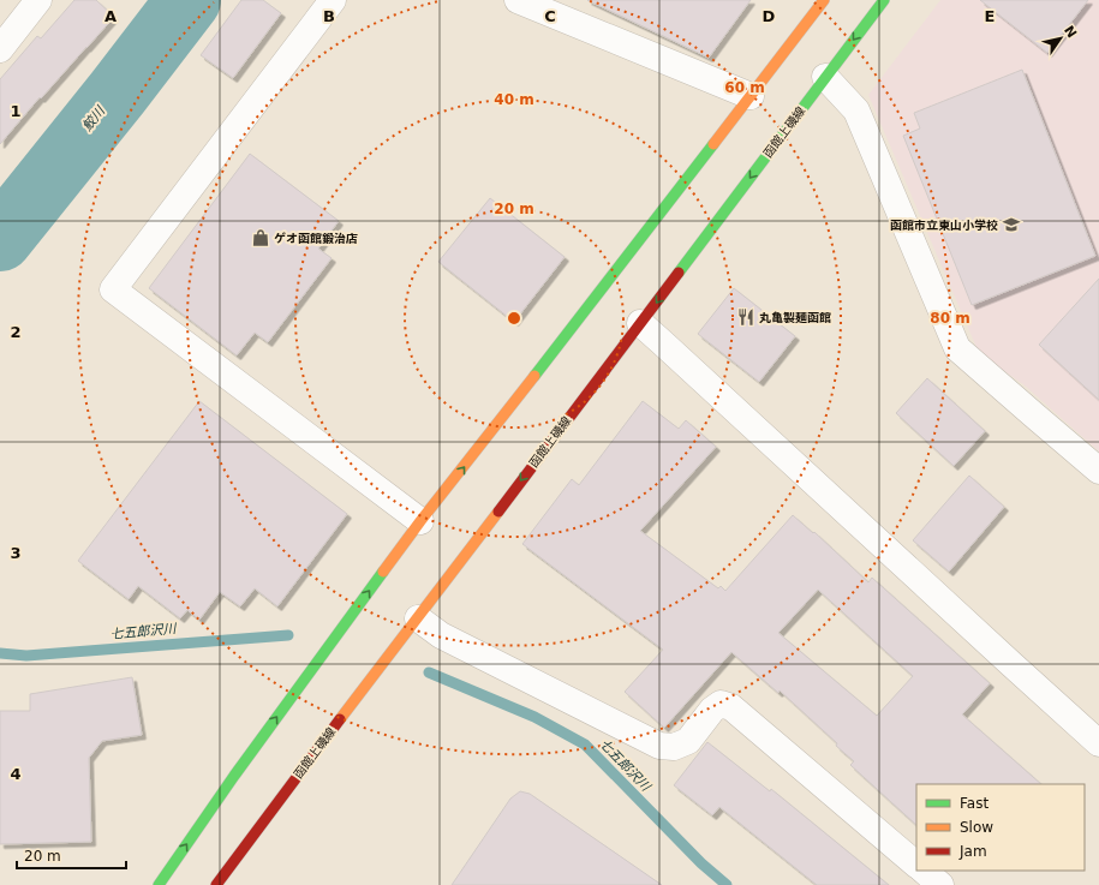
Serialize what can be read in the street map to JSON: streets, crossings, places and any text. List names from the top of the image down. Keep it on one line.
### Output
{"streets":{"main road":["函館上磯線"]},"water":["鮫川","七五郎沢川"],"places":{"school or university":["函館市立東山小学校"],"shop":["ゲオ函館鍛治店"],"restaurant":["丸亀製麺函館"]},"legend":["Fast","Slow","Jam"],"scale_bar":"20 m","north":"top right","grid":{"columns":["A","B","C","D","E"],"rows":["1","2","3","4"]},"rings":["60 m","40 m","20 m","80 m"]}
